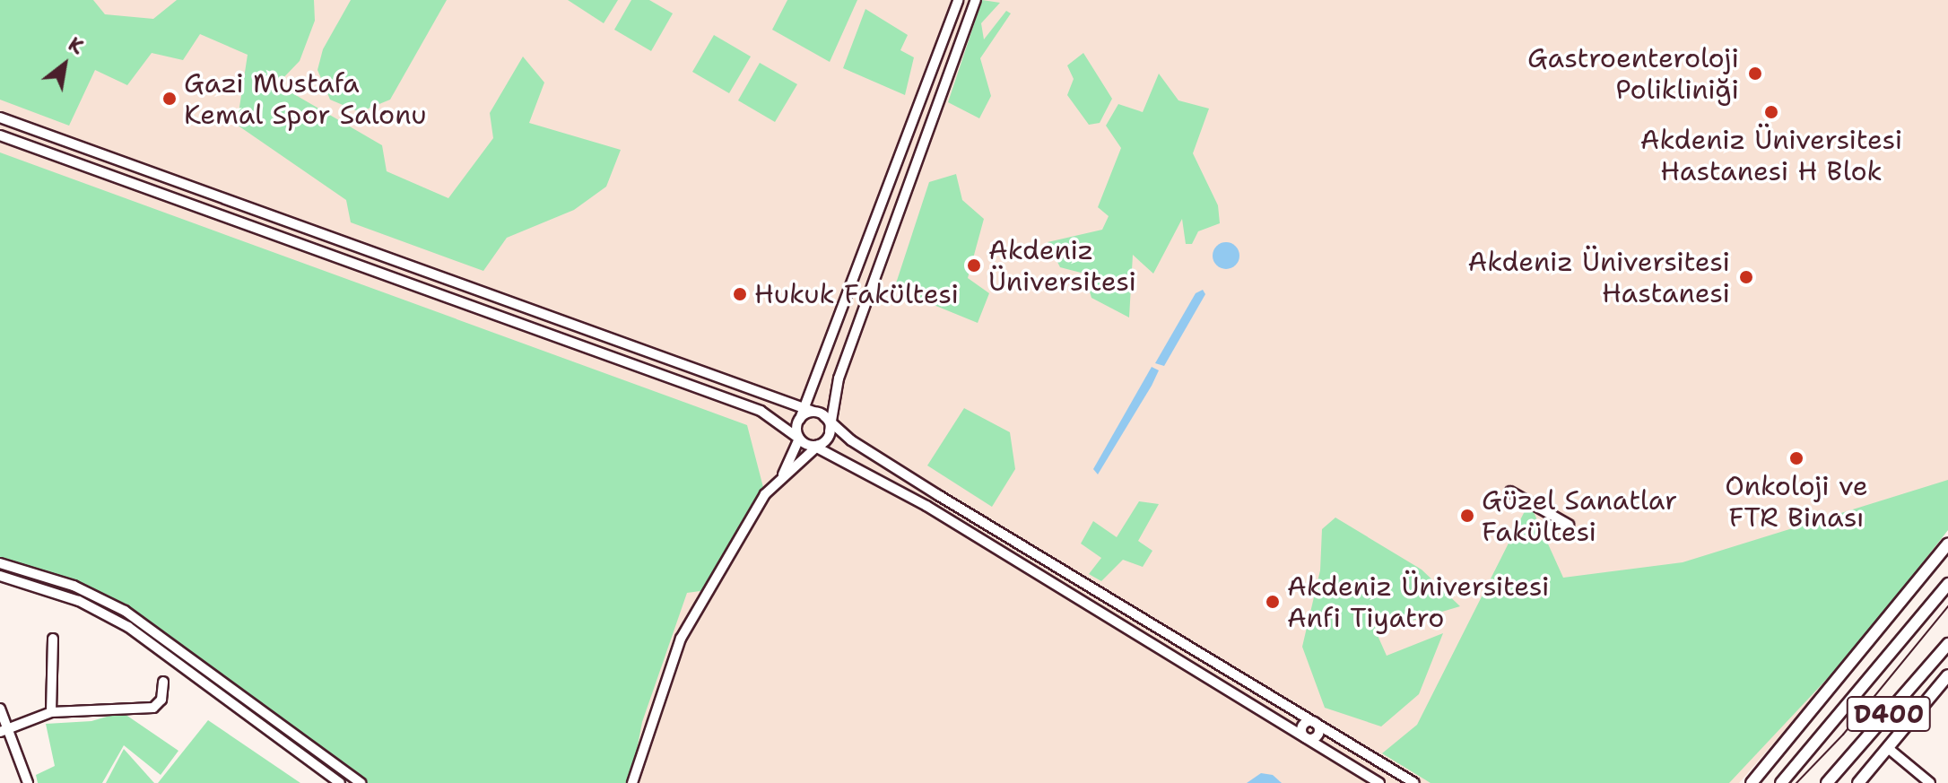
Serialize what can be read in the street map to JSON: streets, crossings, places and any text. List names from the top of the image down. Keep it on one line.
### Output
{"streets":{"main road":["D400"]},"places":["Gastroenteroloji Polikliniği","Gazi Mustafa Kemal Spor Salonu","Akdeniz Üniversitesi Hastanesi H Blok","Akdeniz Üniversitesi","Akdeniz Üniversitesi Hastanesi","Hukuk Fakültesi","Onkoloji ve FTR Binası","Güzel Sanatlar Fakültesi","Akdeniz Üniversitesi Anfi Tiyatro"],"north":"top right"}
